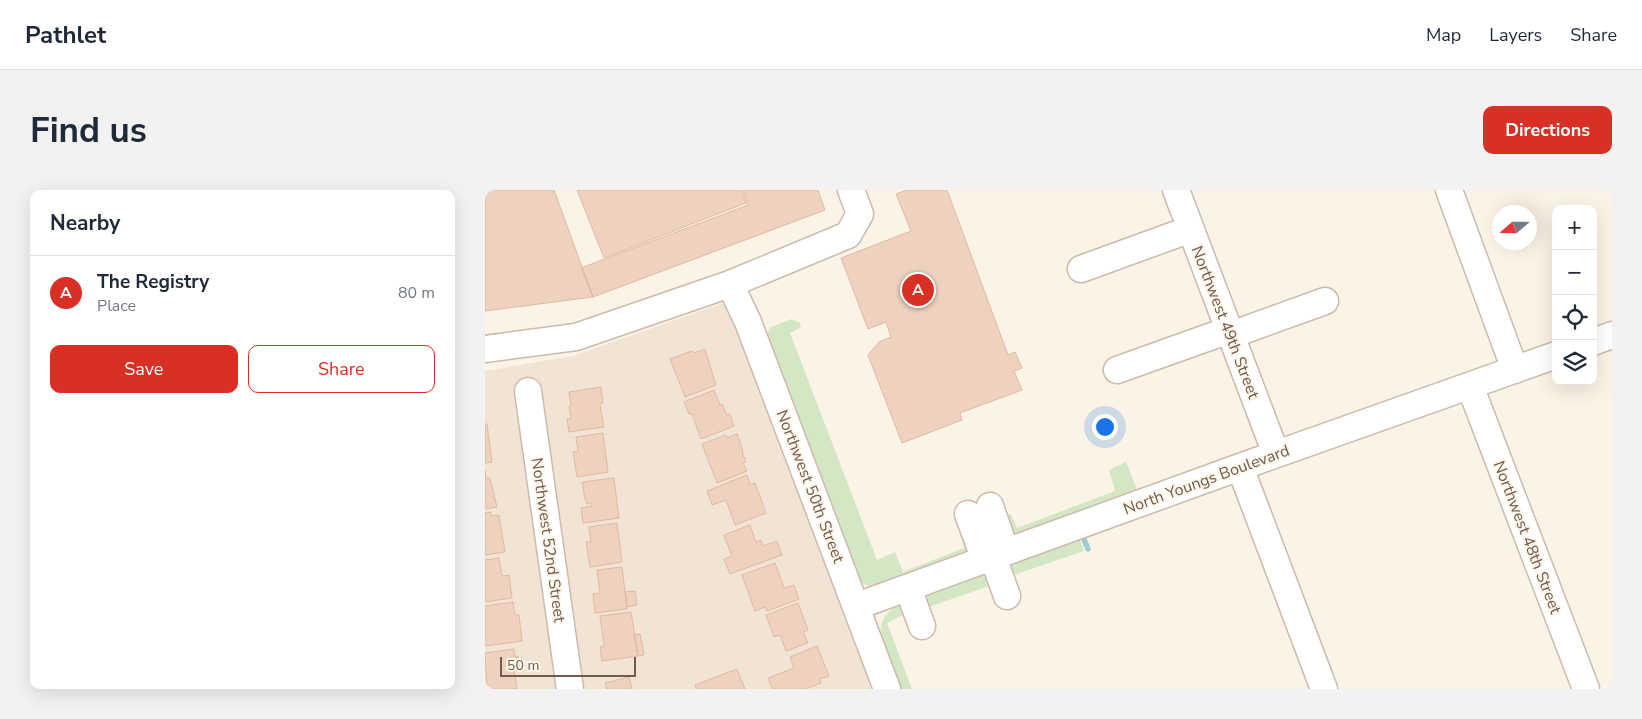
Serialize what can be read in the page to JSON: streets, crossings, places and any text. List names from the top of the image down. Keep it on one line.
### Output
{"streets":{"street":["Northwest 49th Street","North Youngs Boulevard","Northwest 50th Street","Northwest 48th Street","Northwest 52nd Street"]},"crossings":[["Northwest 49th Street","North Youngs Boulevard"],["North Youngs Boulevard","Northwest 50th Street"],["North Youngs Boulevard","Northwest 48th Street"]],"scale_bar":"50 m","north":"left","page":{"header":"Pathlet","nav":["Map","Layers","Share"],"buttons":["Directions",["Save","Share"]],"title":"Find us","heading":"Nearby","map_buttons":["+","−"],"list":[{"mark":"A","name":"The Registry","note":"Place","value":"80 m"}],"pins":"A","scale":"50 m"}}
